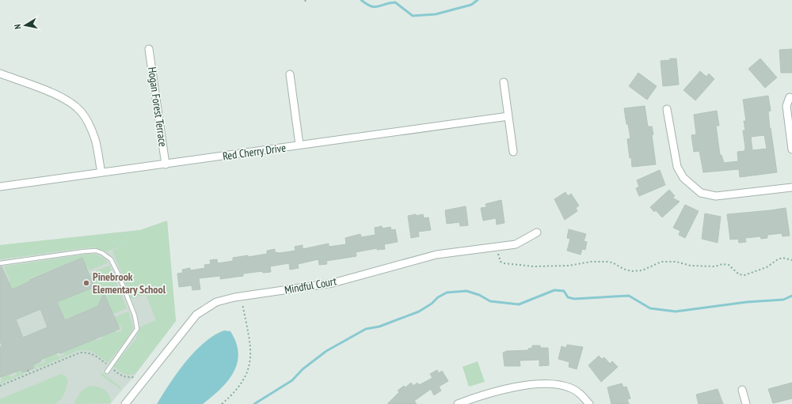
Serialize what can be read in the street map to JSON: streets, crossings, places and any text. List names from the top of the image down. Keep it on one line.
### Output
{"streets":{"street":["Hogan Forest Terrace","Red Cherry Drive","Mindful Court"]},"crossings":[["Hogan Forest Terrace","Red Cherry Drive"]],"places":["Pinebrook Elementary School"],"north":"left"}
